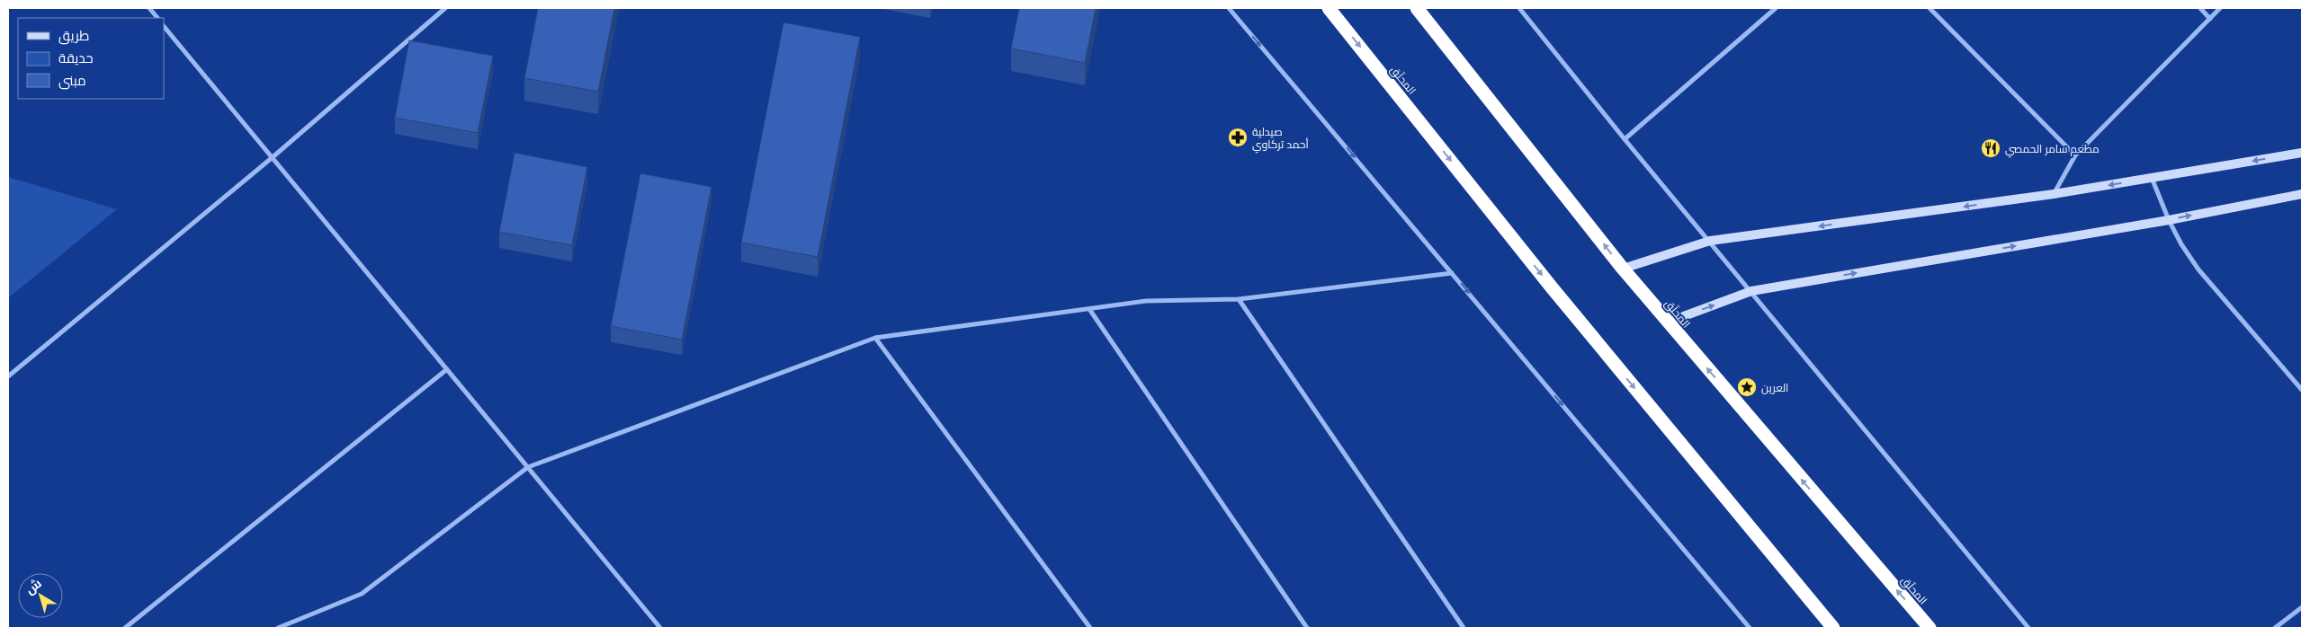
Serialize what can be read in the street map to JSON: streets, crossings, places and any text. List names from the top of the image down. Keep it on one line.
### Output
{"streets":{"highway":["المحلّق"]},"places":{"pharmacy":["صيدلية أحمد تركاوي"],"restaurant":["مطعم سامر الحمصي"],"place":["العرين"]},"legend":["طريق","حديقة","مبنى"],"north":"top left"}
